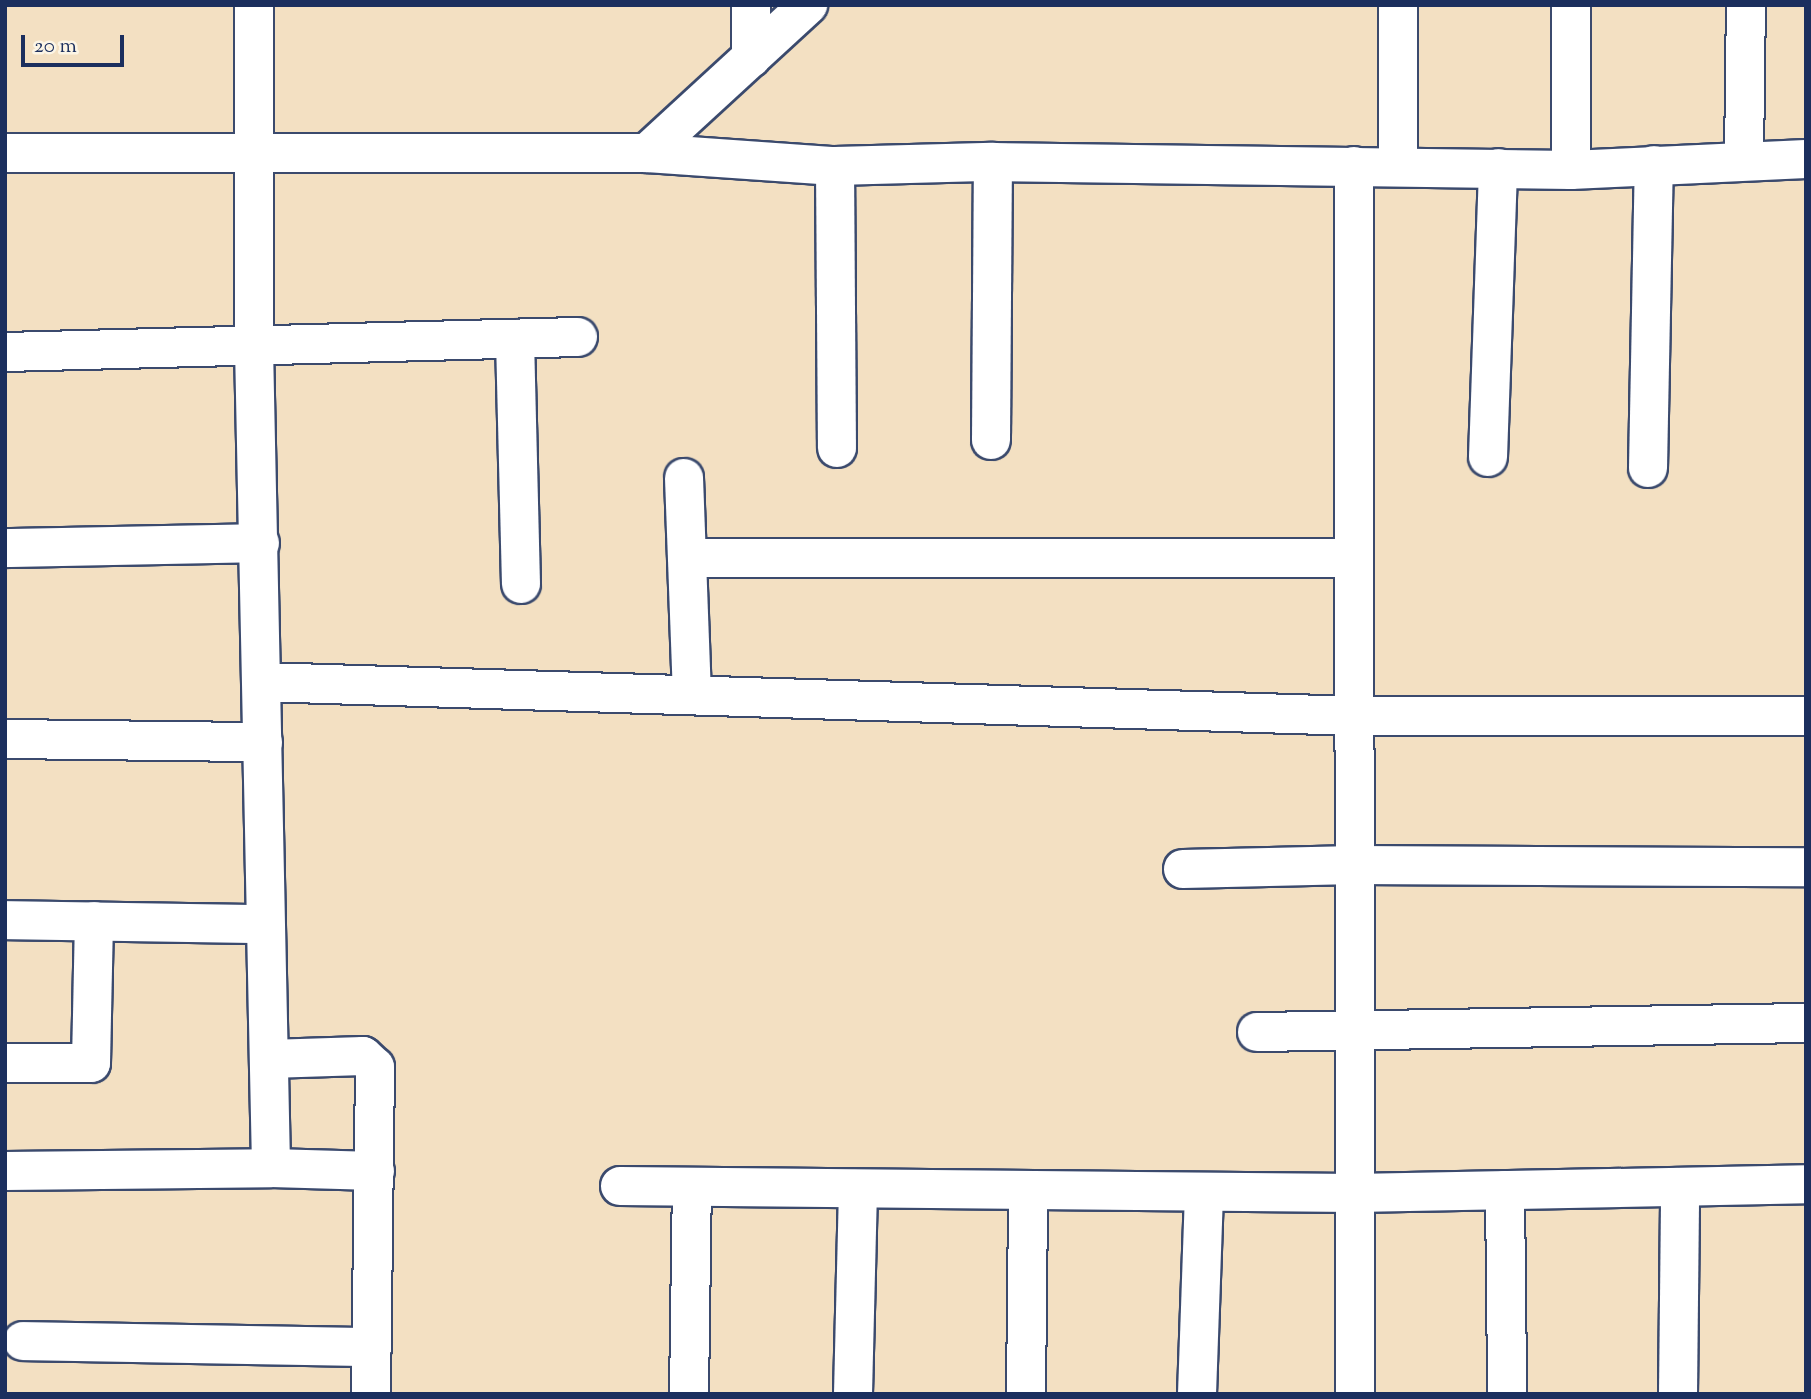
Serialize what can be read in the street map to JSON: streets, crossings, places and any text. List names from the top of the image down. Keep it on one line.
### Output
{"scale_bar":"20 m"}
